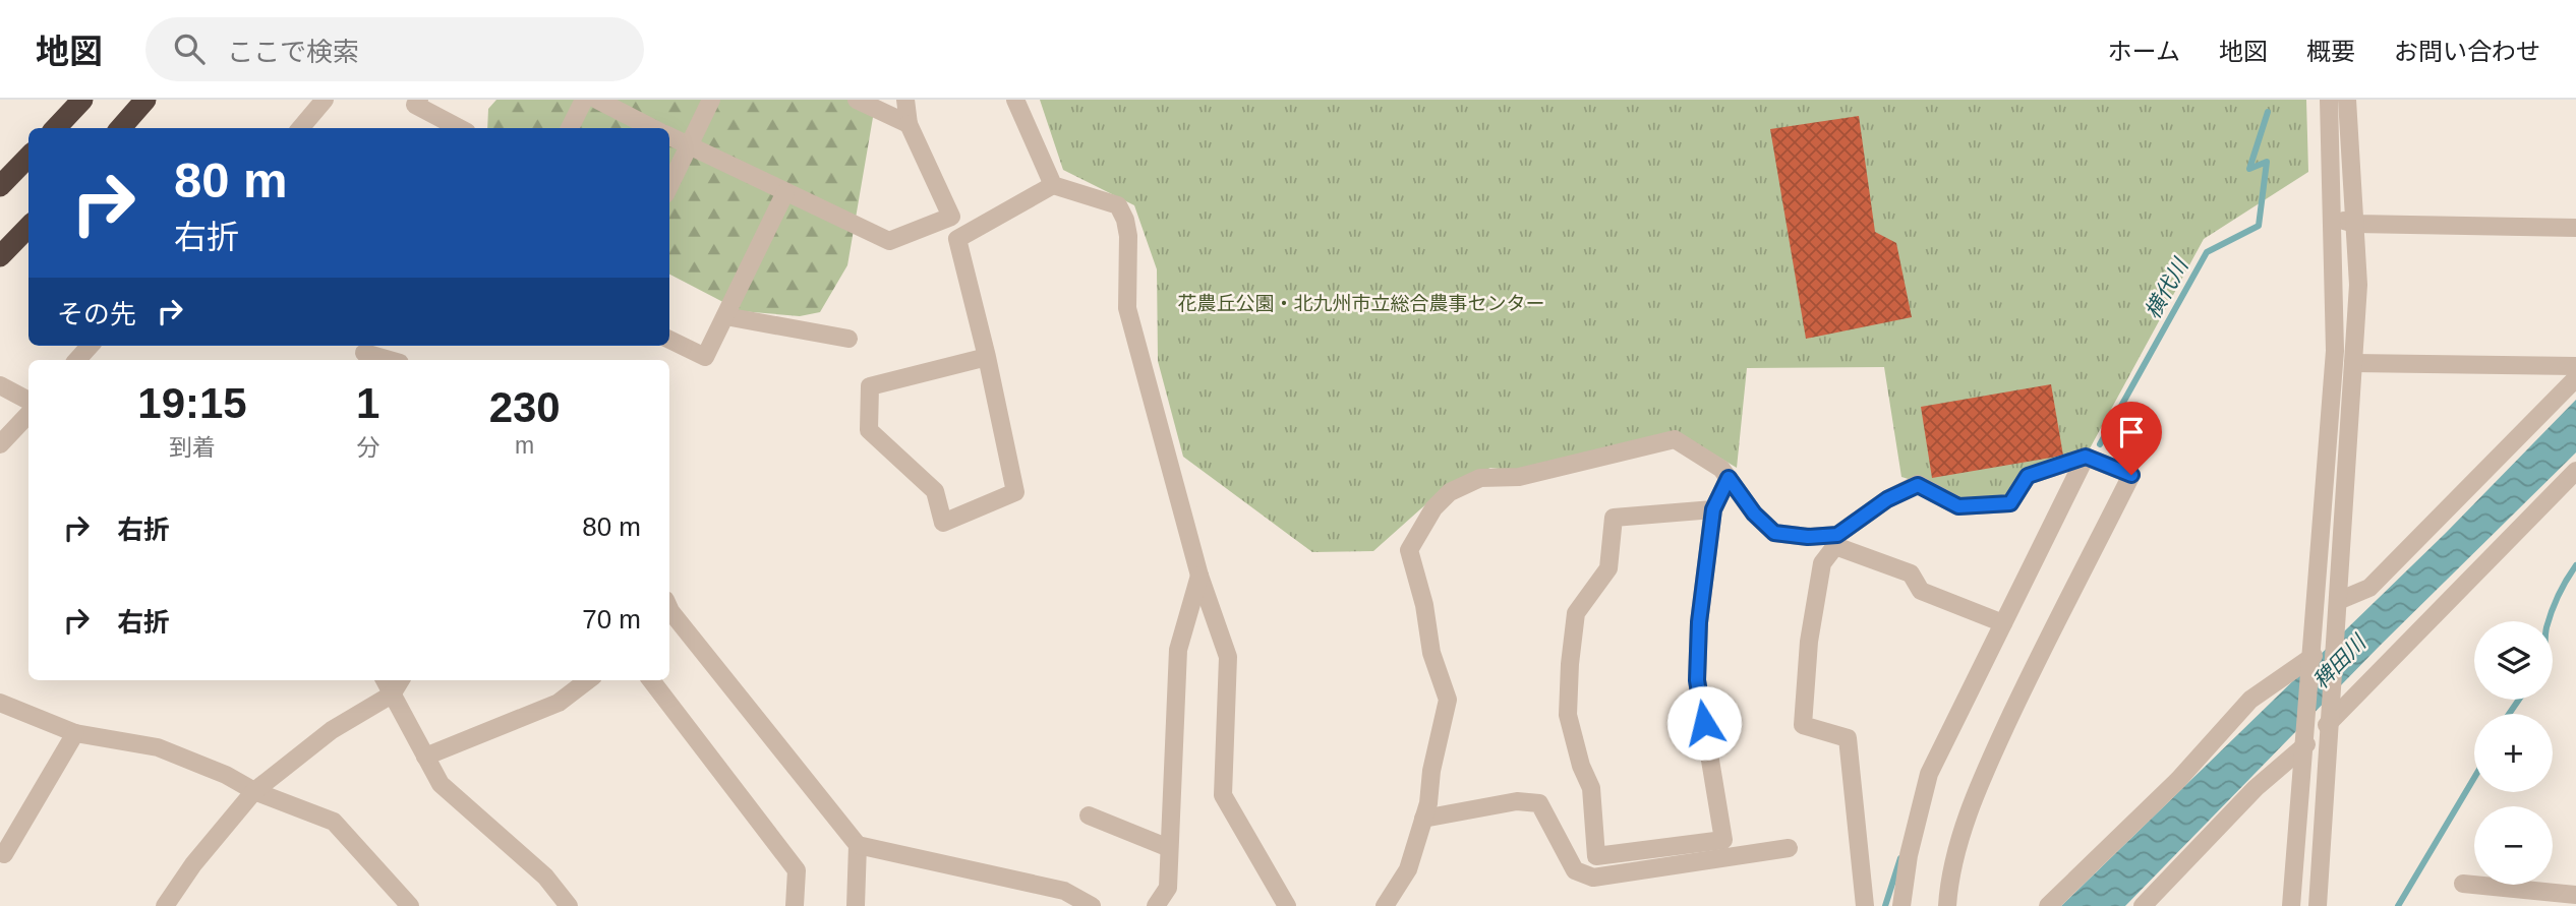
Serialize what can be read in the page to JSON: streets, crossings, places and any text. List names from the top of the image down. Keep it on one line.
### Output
{"water":["横代川","稗田川"],"parks":["花農丘公園・北九州市立総合農事センター"],"page":{"header":"地図","search":"ここで検索","nav":["ホーム","地図","概要","お問い合わせ"],"turn":["80 m","右折"],"then":"その先","eta":["19:15","到着","1","分","230","m"],"list":[{"name":"右折","value":"80 m"},{"name":"右折","value":"70 m"}],"map_buttons":["+","−"]}}
